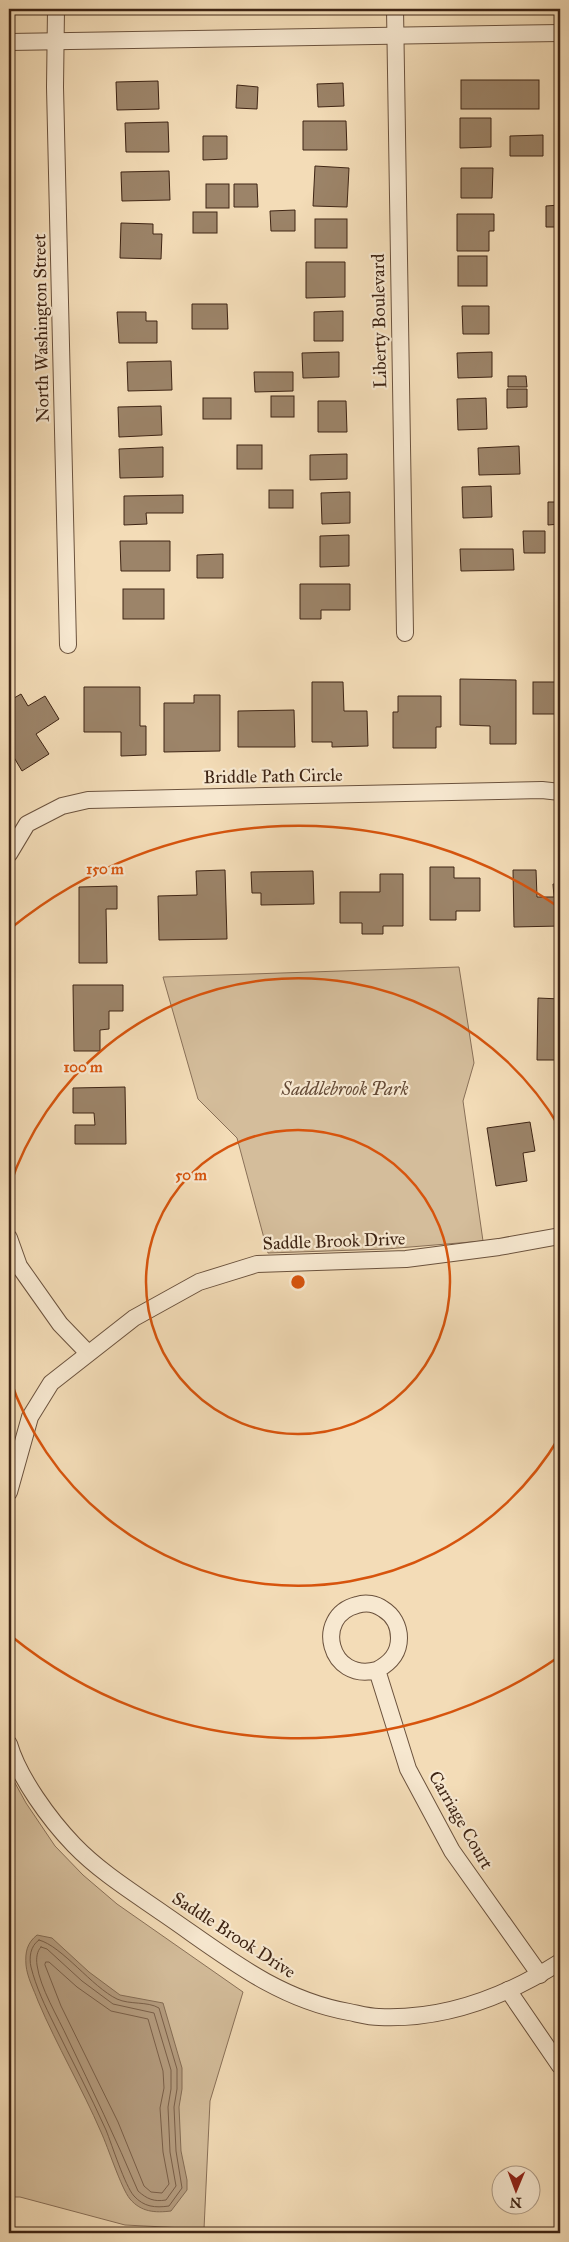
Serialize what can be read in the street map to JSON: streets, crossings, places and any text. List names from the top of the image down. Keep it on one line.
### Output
{"streets":{"street":["Liberty Boulevard","North Washington Street","Briddle Path Circle","Saddle Brook Drive","Carriage Court"]},"crossings":[["Saddle Brook Drive","Carriage Court"]],"parks":["Saddlebrook Park"],"north":"bottom","rings":["150 m","100 m","50 m"]}
